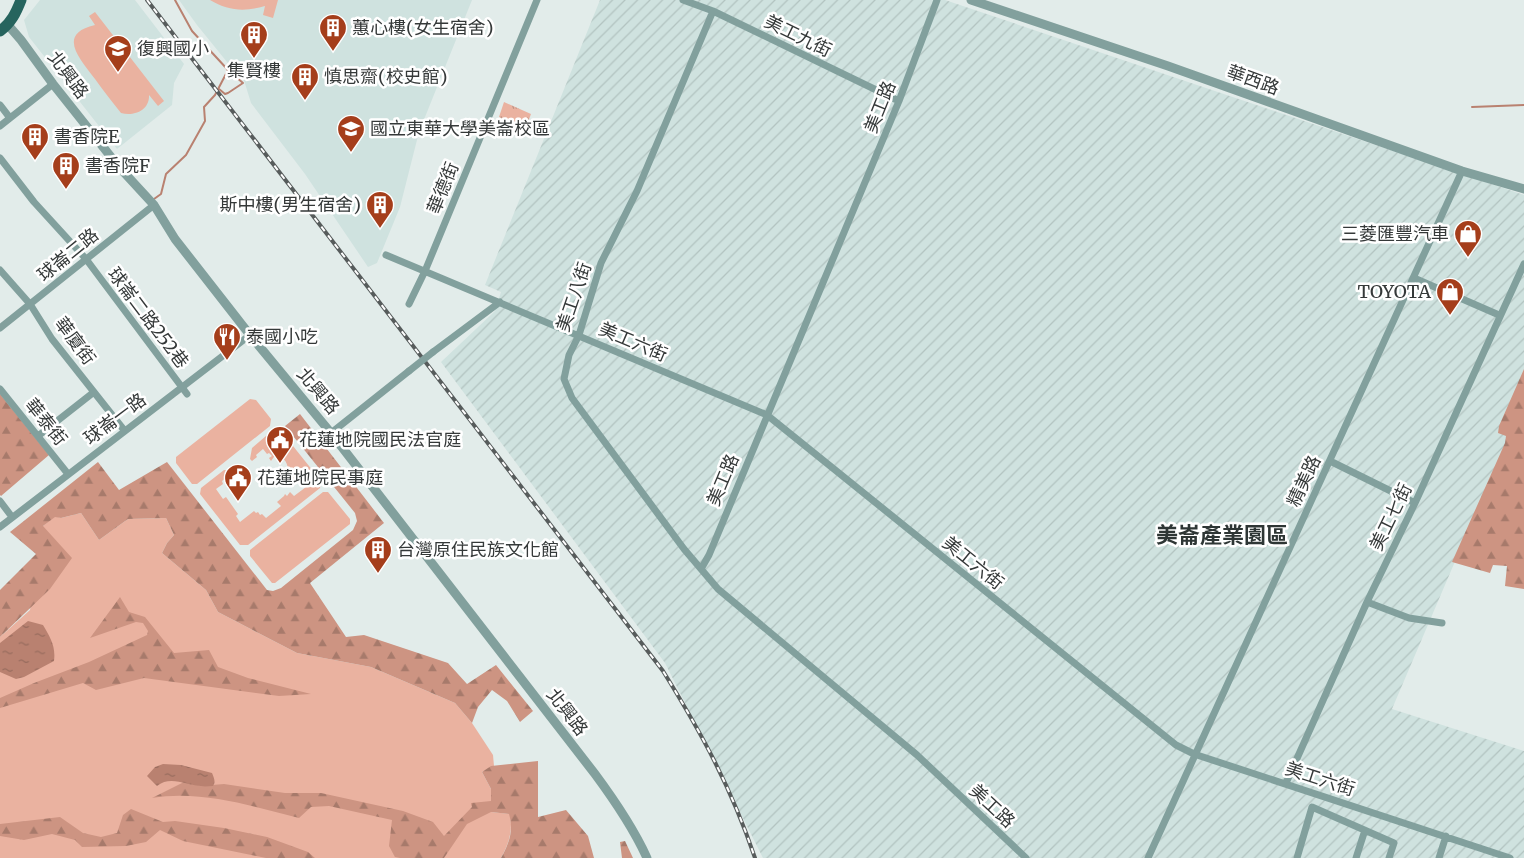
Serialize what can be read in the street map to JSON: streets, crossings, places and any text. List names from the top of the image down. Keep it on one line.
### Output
{"streets":{"street":["美工九街","北興路","華西路","美工路","華德街","球崙二路","美工八街","球崙二路252巷","華廈街","美工六街","球崙一路","華泰街","精美路","美工七街"]},"crossings":[["美工九街","美工路"],["美工九街","美工八街"],["北興路","球崙二路"],["北興路","球崙一路"],["華西路","精美路"],["美工路","美工八街"],["美工路","美工六街"],["華德街","美工六街"],["球崙二路","球崙二路252巷"],["球崙二路","華廈街"],["美工八街","美工六街"],["球崙二路252巷","球崙一路"],["華廈街","球崙一路"],["美工六街","精美路"],["美工六街","美工七街"],["球崙一路","華泰街"]],"districts":["美崙產業園區"],"places":{"building":["蕙心樓(女生宿舍)","集賢樓","慎思齋(校史館)","書香院E","書香院F","斯中樓(男生宿舍)","台灣原住民族文化館"],"school or university":["復興國小","國立東華大學美崙校區"],"shop":["三菱匯豐汽車","TOYOTA"],"restaurant":["泰國小吃"],"public building":["花蓮地院國民法官庭","花蓮地院民事庭"]}}
